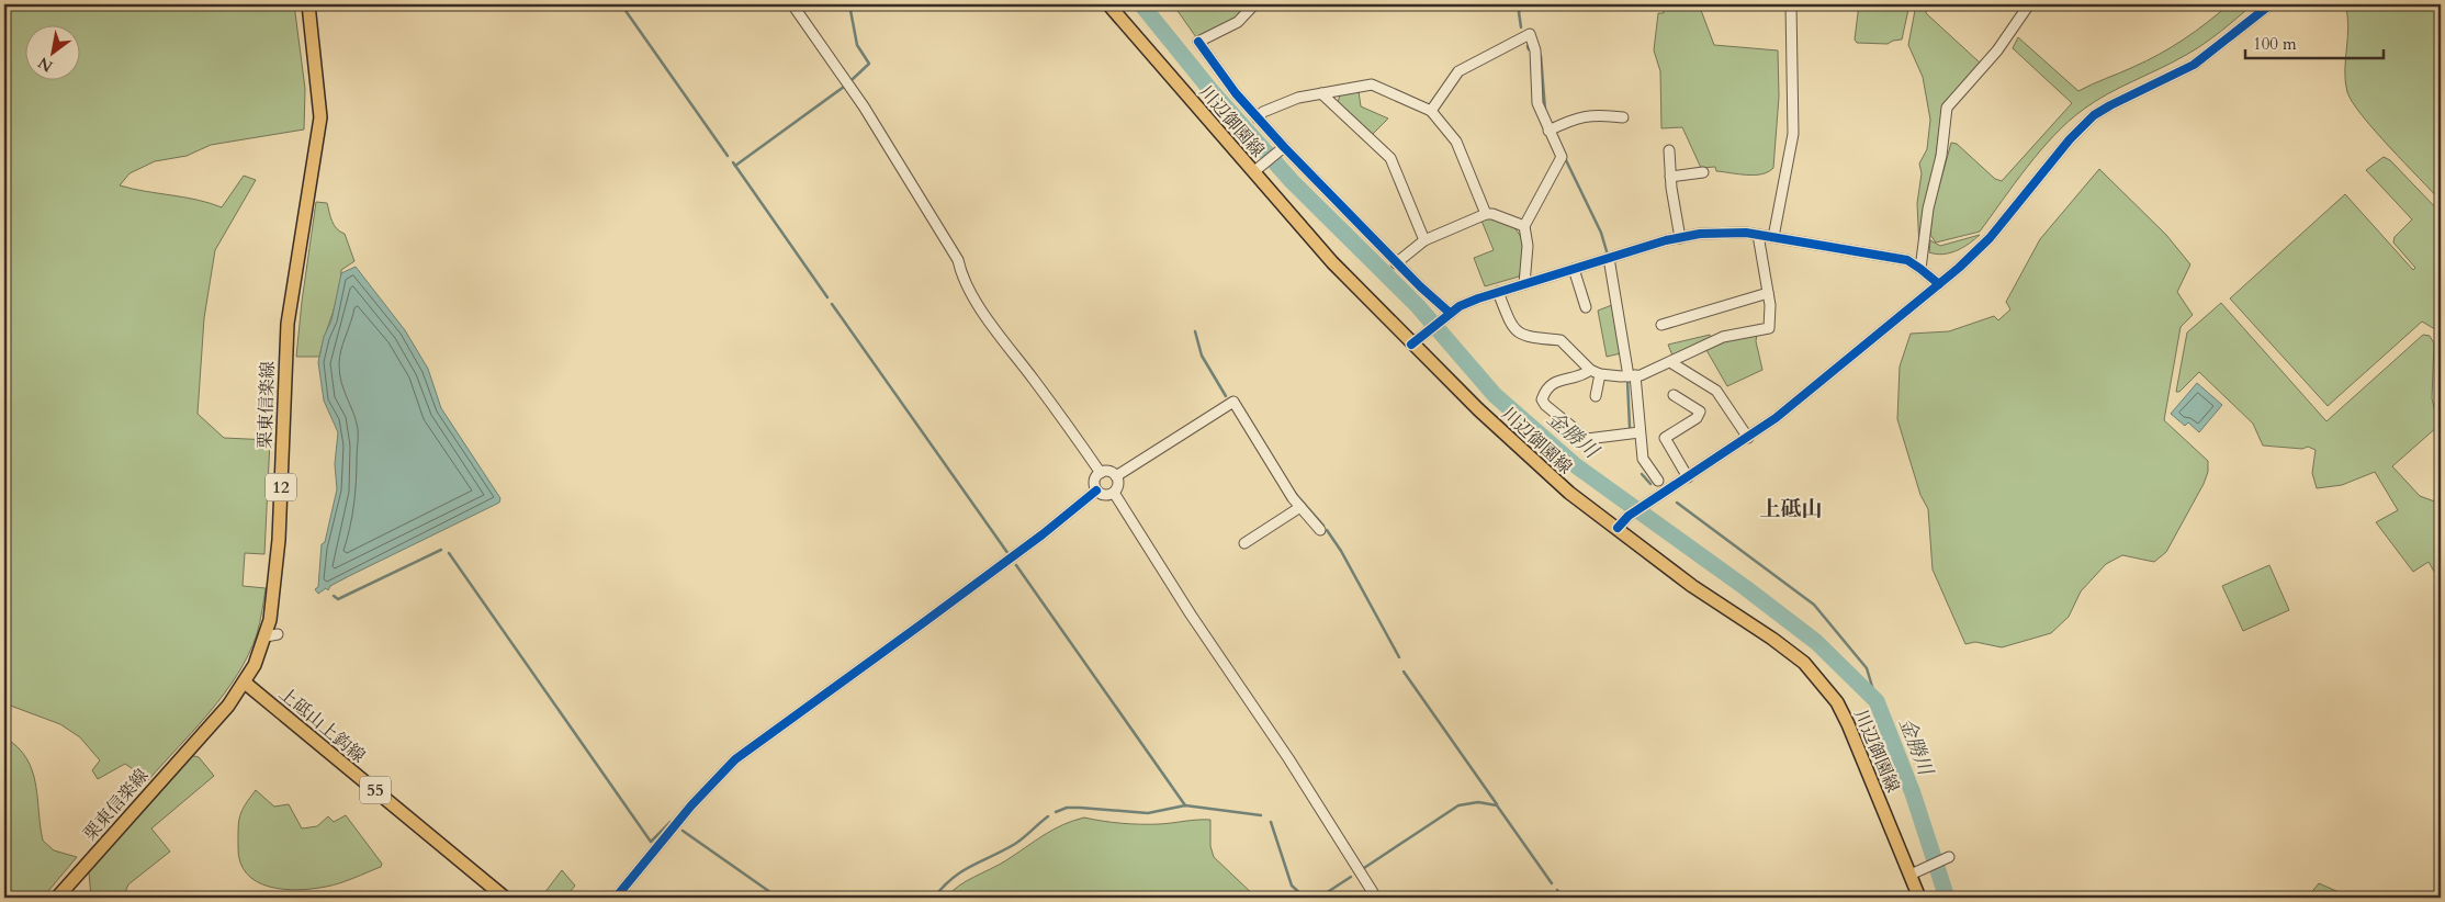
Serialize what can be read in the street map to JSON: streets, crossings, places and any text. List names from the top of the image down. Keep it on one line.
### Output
{"streets":{"main road":["川辺御園線","栗東信楽線","12","上砥山上鈎線","55"]},"crossings":[["栗東信楽線","上砥山上鈎線"]],"districts":["上砥山"],"water":["金勝川"],"scale_bar":"100 m","north":"bottom left"}
